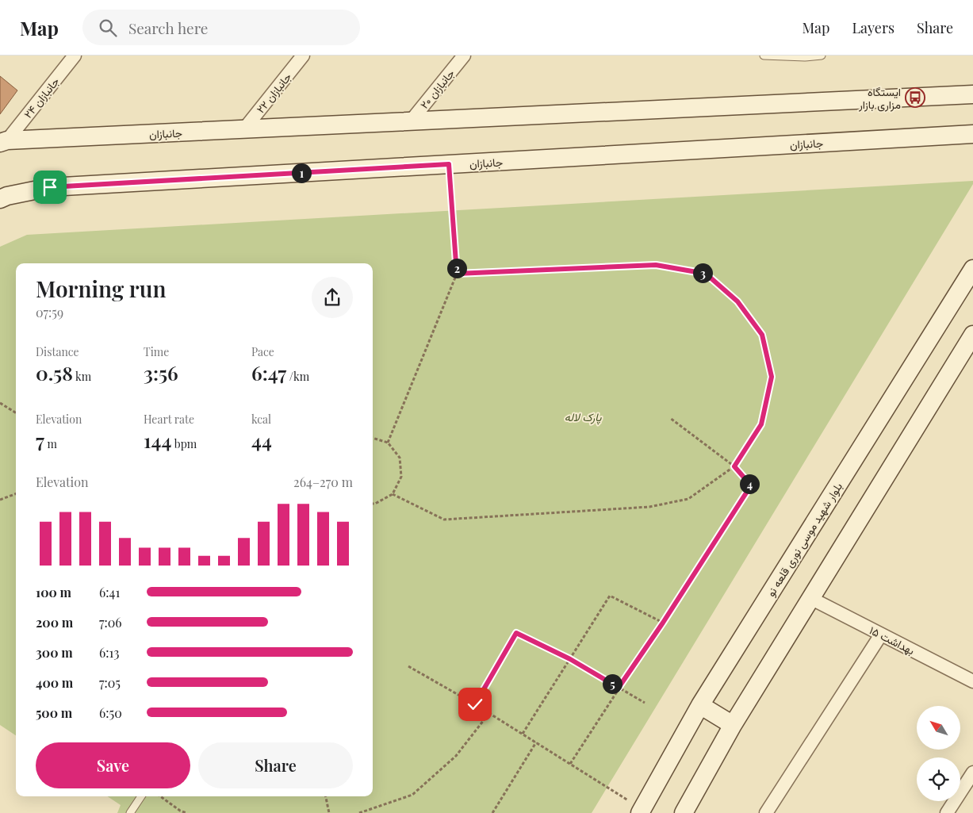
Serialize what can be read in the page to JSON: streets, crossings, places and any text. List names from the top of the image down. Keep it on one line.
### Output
{"streets":{"main road":["جانبازان","بلوار شهید موسی نوری قلعه نو"],"street":["جانبازان ۲۰","جانبازان ۲۲","جانبازان ۲۴","بهداشت ۱۵"]},"crossings":[["جانبازان ۲۰","جانبازان"],["جانبازان ۲۲","جانبازان"],["جانبازان ۲۴","جانبازان"]],"parks":["پارک لاله"],"places":{"bus stop":["ایستگاه مزاری بازار"]},"north":"top left","page":{"header":"Map","search":"Search here","nav":["Map","Layers","Share"],"pins":["1","2","3","4","5"],"heading":["Morning run","07:59"],"stats":[["Distance","0.58 km"],["Time","3:56"],["Pace","6:47 /km"],["Elevation","7 m"],["Heart rate","144 bpm"],["kcal","44"]],"chart":["Elevation","264–270 m"],"list":[{"name":"100 m","note":"6:41"},{"name":"200 m","note":"7:06"},{"name":"300 m","note":"6:13"},{"name":"400 m","note":"7:05"},{"name":"500 m","note":"6:50"}],"buttons":["Save","Share"]}}
